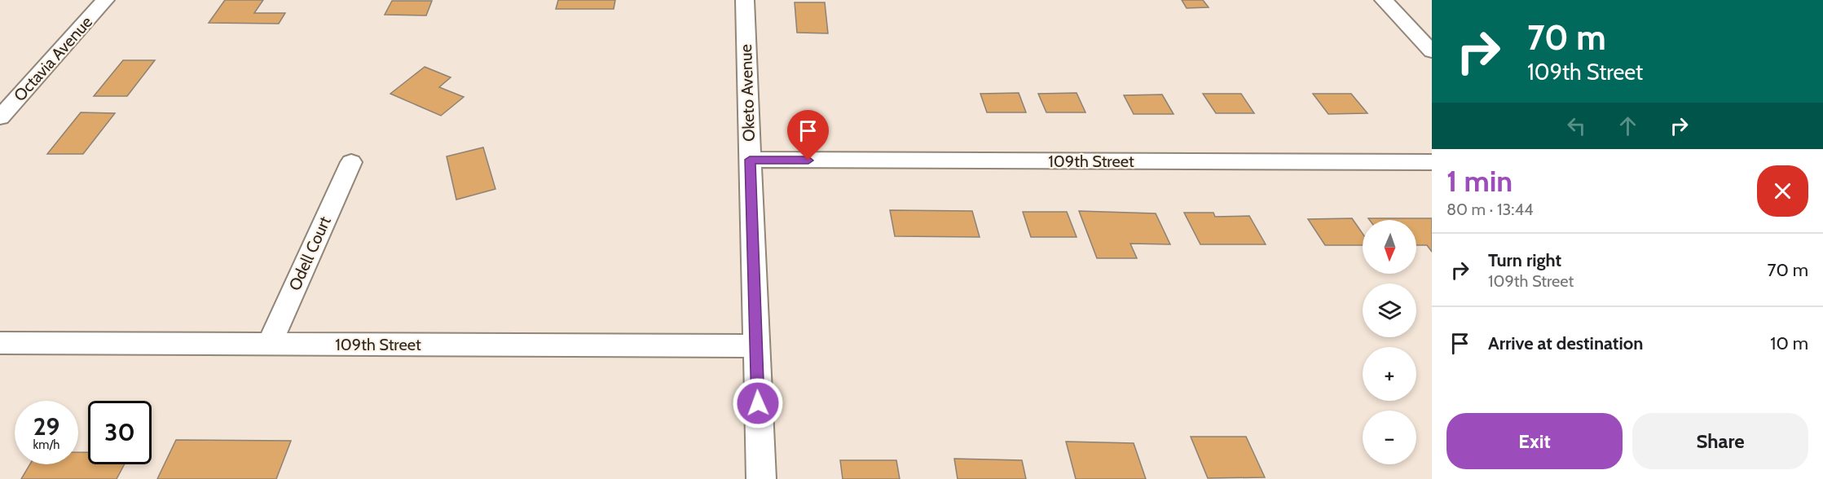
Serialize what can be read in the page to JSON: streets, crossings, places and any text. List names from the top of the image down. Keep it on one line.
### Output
{"streets":{"street":["Octavia Avenue","Oketo Avenue","109th Street","Odell Court"]},"crossings":[["Oketo Avenue","109th Street"],["109th Street","Odell Court"]],"north":"bottom","page":{"turn":["70 m","109th Street"],"heading":["1 min","80 m · 13:44"],"map_buttons":["+","−"],"list":[{"name":"Turn right","note":"109th Street","value":"70 m"},{"name":"Arrive at destination","value":"10 m"}],"speed":"29 km/h","limit":"30","buttons":["Exit","Share"]}}
